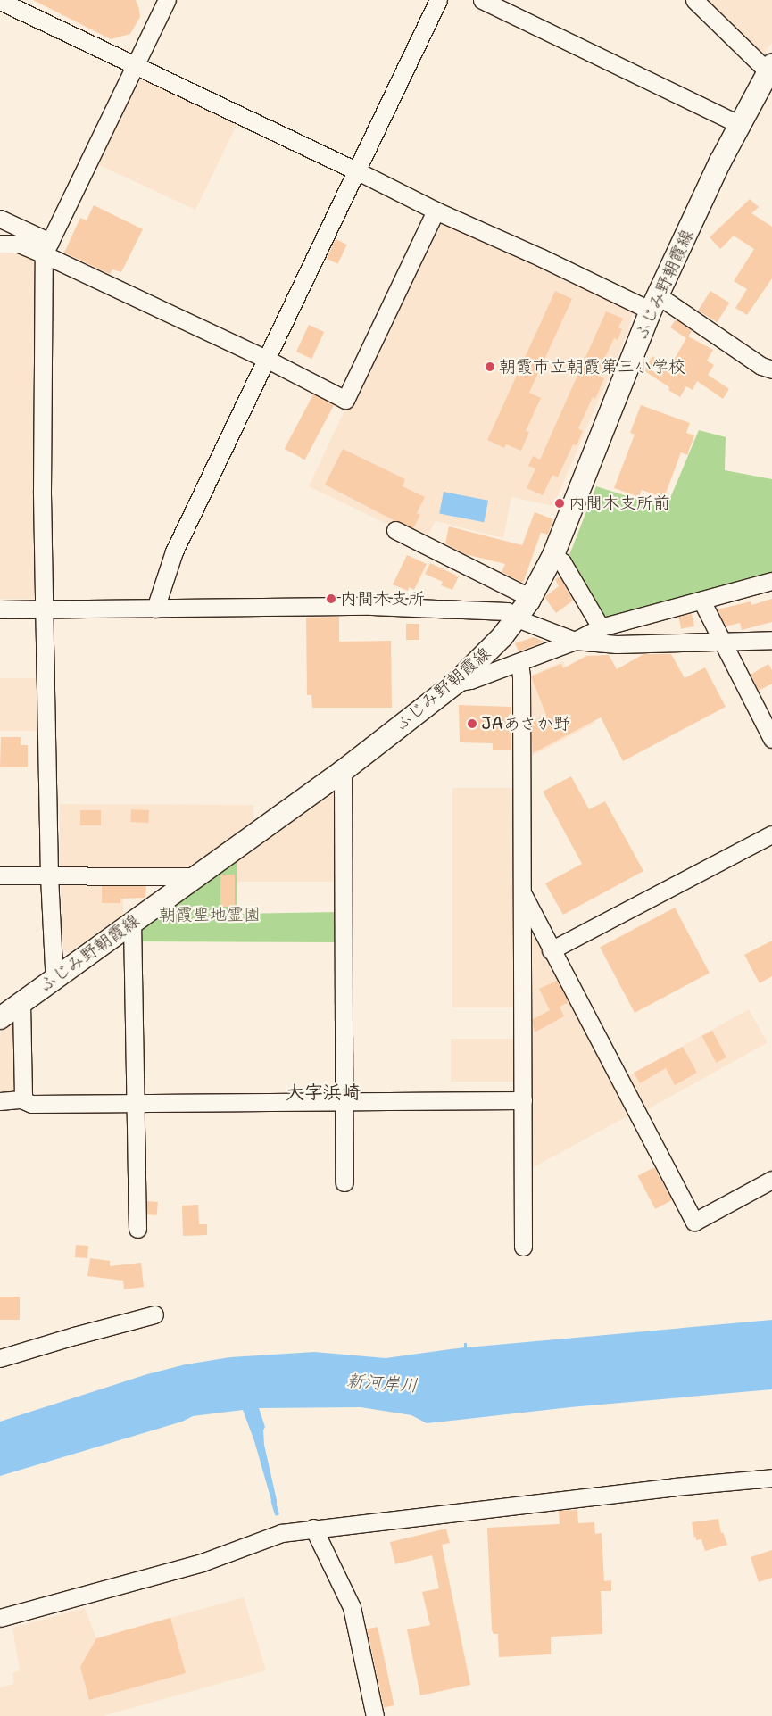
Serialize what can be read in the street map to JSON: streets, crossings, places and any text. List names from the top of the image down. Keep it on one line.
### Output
{"streets":{"main road":["ふじみ野朝霞線"]},"districts":["大字浜崎"],"water":["新河岸川"],"parks":["朝霞聖地霊園"],"places":["朝霞市立朝霞第三小学校","内間木支所前","内間木支所","JAあさか野"]}
